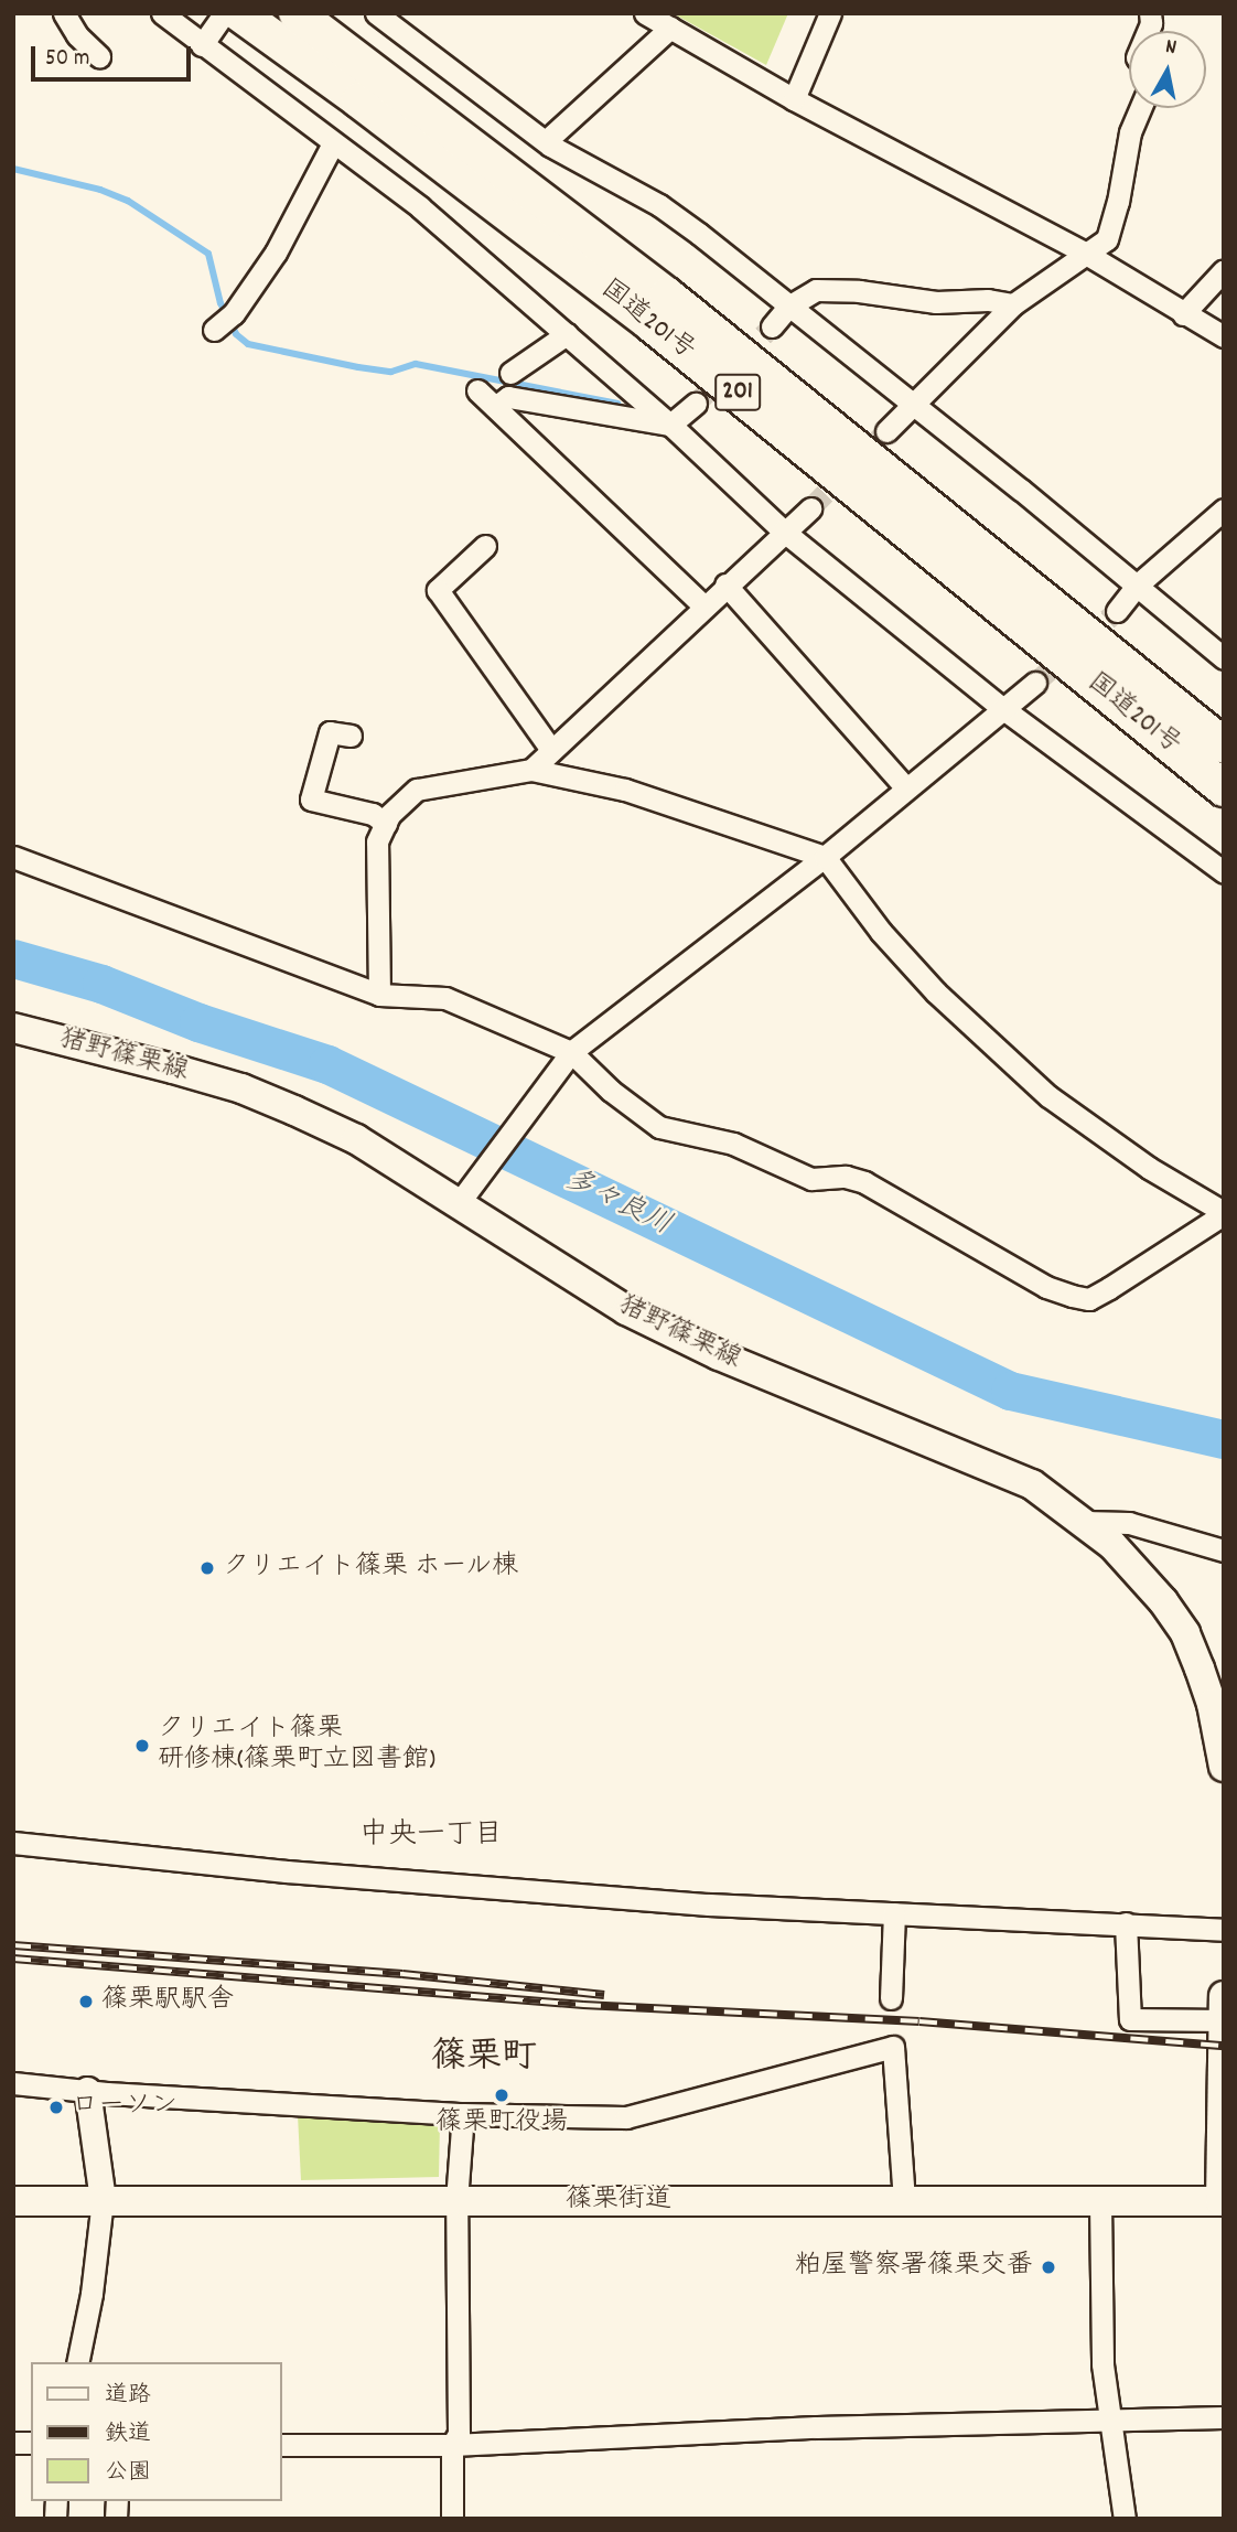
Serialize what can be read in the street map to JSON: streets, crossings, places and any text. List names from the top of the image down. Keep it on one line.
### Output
{"streets":{"highway":["国道201号","201"],"main road":["猪野篠栗線","篠栗街道"]},"districts":["中央一丁目","篠栗町"],"water":["多々良川"],"places":["クリエイト篠栗 ホール棟","クリエイト篠栗 研修棟(篠栗町立図書館)","篠栗駅駅舎","篠栗町役場","ローソン","粕屋警察署篠栗交番"],"legend":["道路","鉄道","公園"],"scale_bar":"50 m","north":"top"}
